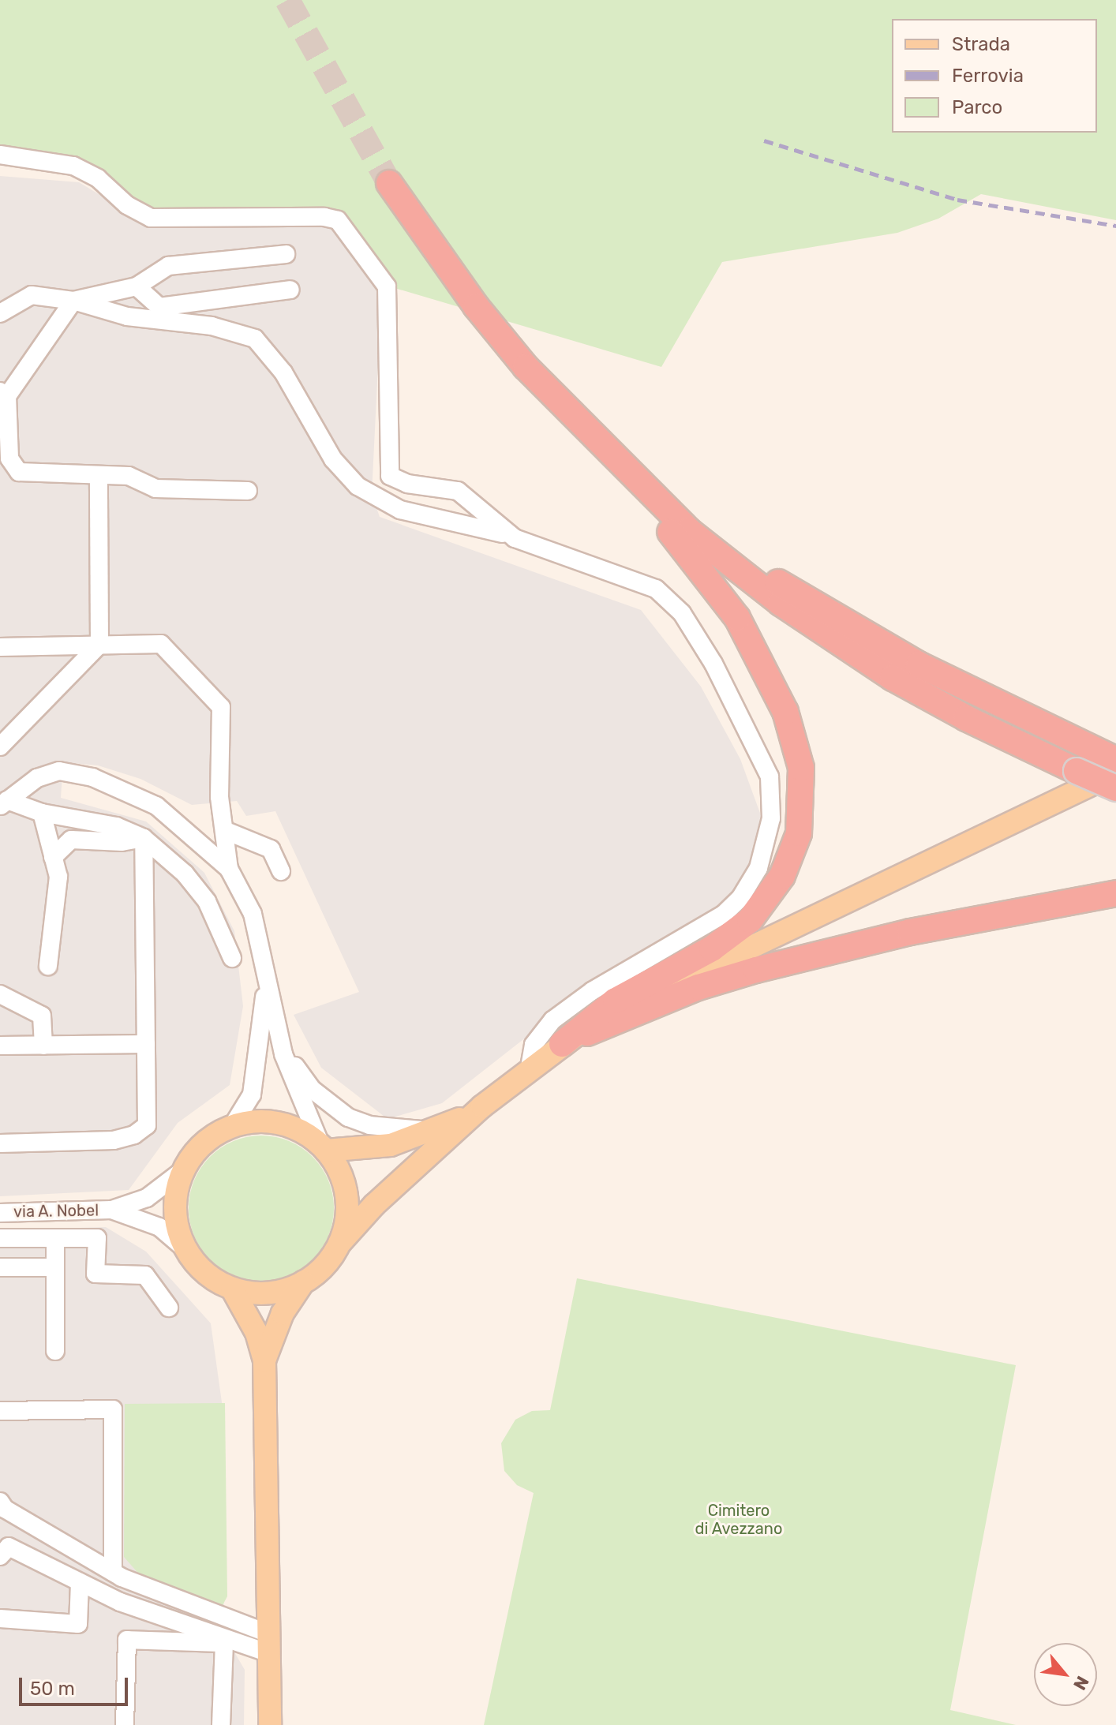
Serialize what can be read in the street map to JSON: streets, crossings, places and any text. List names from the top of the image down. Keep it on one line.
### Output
{"streets":{"street":["via A. Nobel"]},"parks":["Cimitero di Avezzano"],"legend":["Strada","Ferrovia","Parco"],"scale_bar":"50 m","north":"bottom right"}
